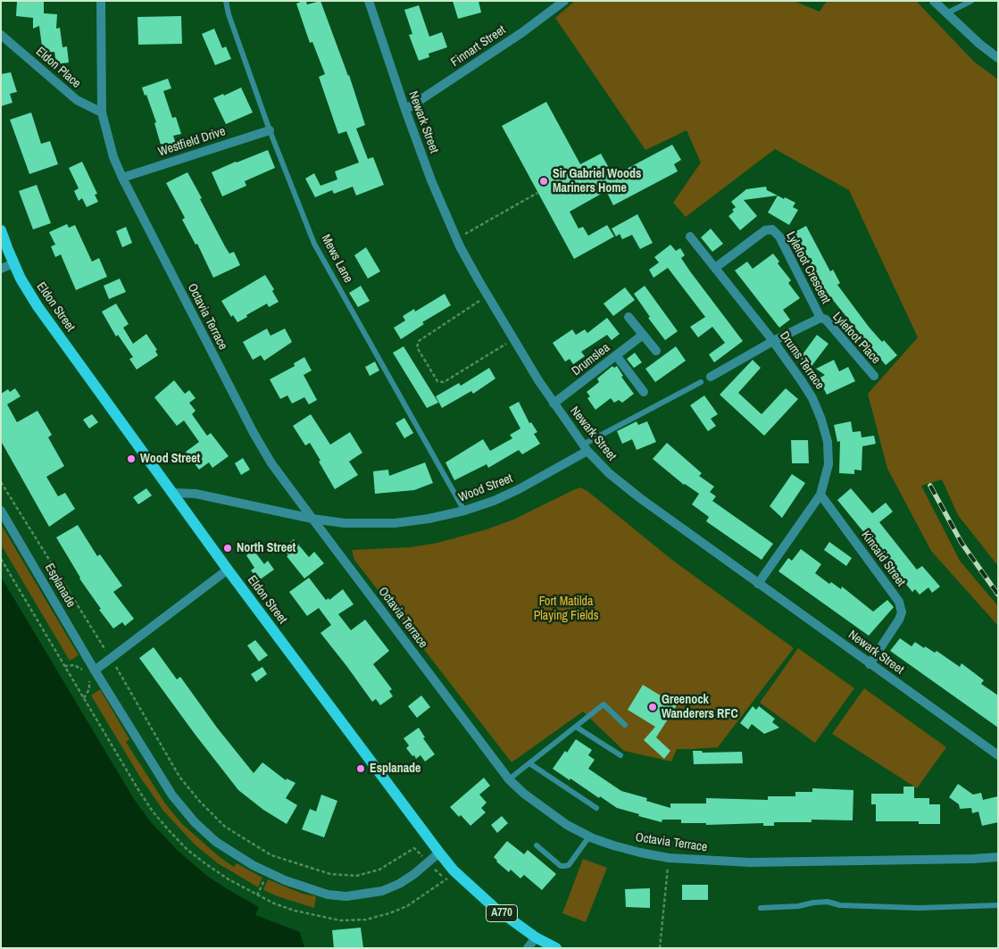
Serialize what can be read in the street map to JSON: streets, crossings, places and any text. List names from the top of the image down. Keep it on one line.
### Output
{"streets":{"main road":["Eldon Street","A770"],"street":["Finnart Street","Eldon Place","Newark Street","Westfield Drive","Lylefoot Crescent","Octavia Terrace","Lylefoot Place","Drumslea","Drums Terrace","Wood Street","Kincaid Street","Esplanade"],"lane":["Mews Lane"]},"crossings":[["Finnart Street","Newark Street"],["Eldon Place","Octavia Terrace"],["Newark Street","Drumslea"],["Newark Street","Drums Terrace"],["Newark Street","Wood Street"],["Newark Street","Kincaid Street"],["Westfield Drive","Mews Lane"],["Westfield Drive","Octavia Terrace"],["Mews Lane","Wood Street"],["Lylefoot Crescent","Lylefoot Place"],["Lylefoot Crescent","Drums Terrace"],["Eldon Street","Wood Street"],["Eldon Street","Esplanade"],["Octavia Terrace","Wood Street"],["Drums Terrace","Kincaid Street"]],"parks":["Fort Matilda Playing Fields"],"places":["Sir Gabriel Woods Mariners Home","Wood Street","North Street","Greenock Wanderers RFC","Esplanade"]}
